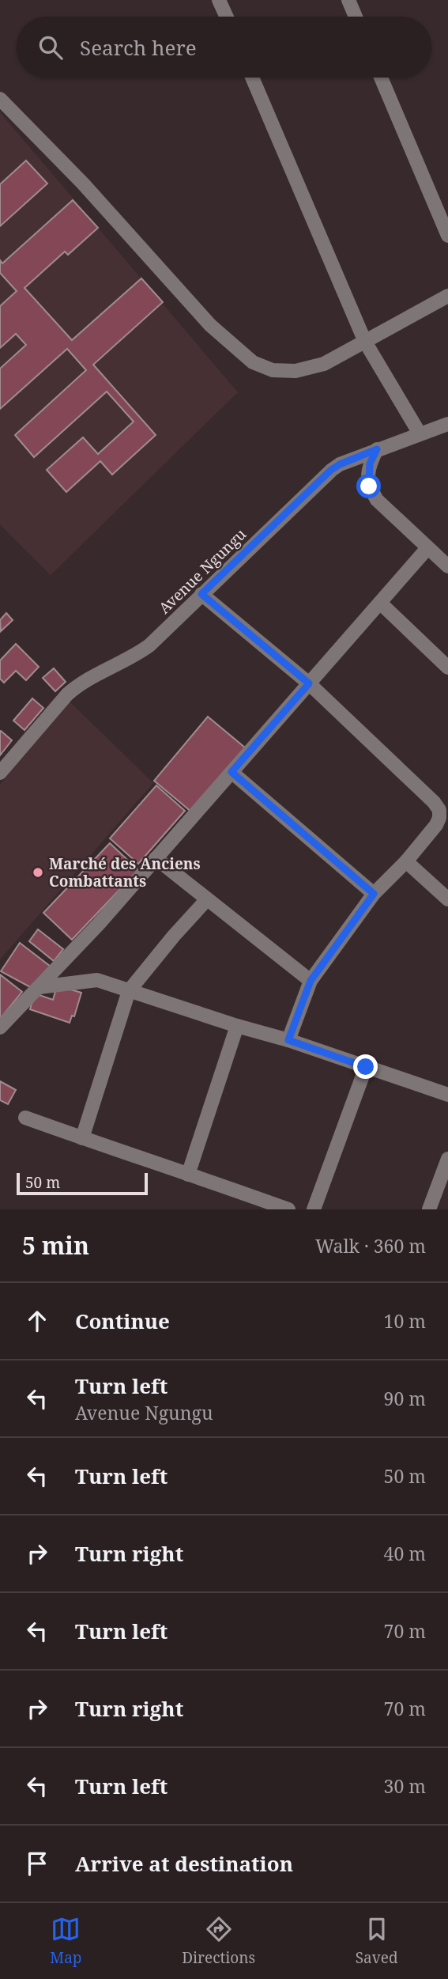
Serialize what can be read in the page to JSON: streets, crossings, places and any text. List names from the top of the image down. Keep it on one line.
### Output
{"streets":{"street":["Avenue Ngungu"]},"places":["Marché des Anciens Combattants"],"scale_bar":"50 m","page":{"search":"Search here","scale":"50 m","heading":["5 min","Walk · 360 m"],"list":[["Continue","10 m"],["Turn left","Avenue Ngungu","90 m"],["Turn left","50 m"],["Turn right","40 m"],["Turn left","70 m"],["Turn right","70 m"],["Turn left","30 m"],"Arrive at destination"],"nav":["Map","Directions","Saved"]}}
